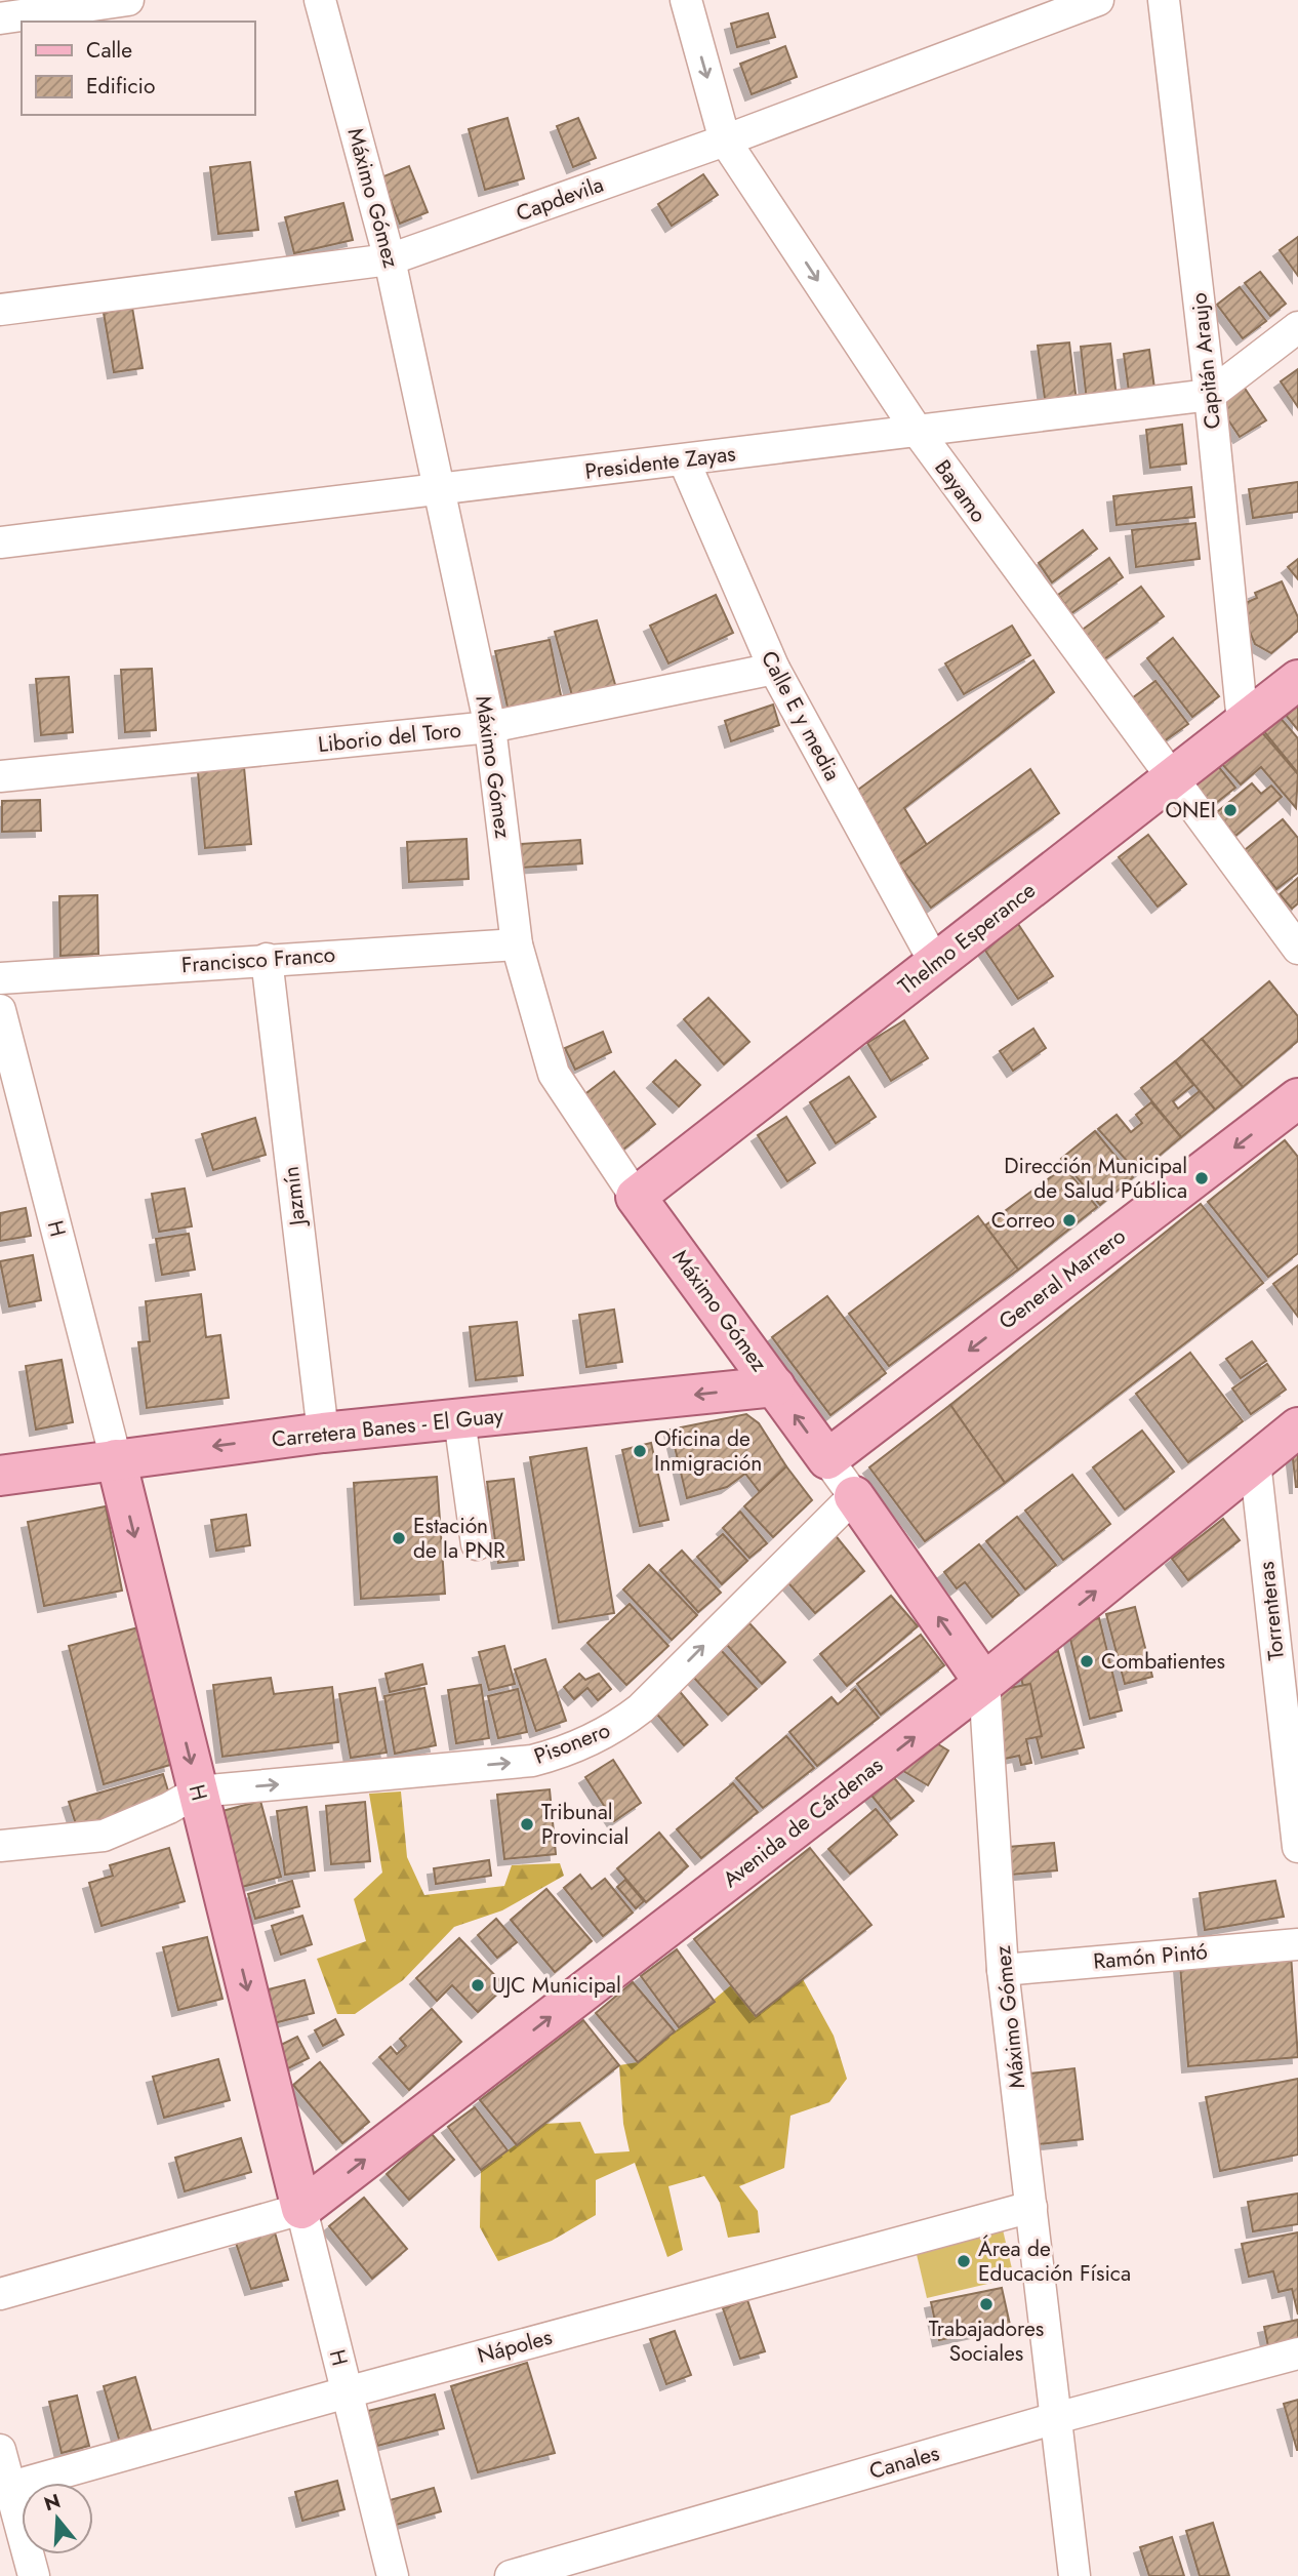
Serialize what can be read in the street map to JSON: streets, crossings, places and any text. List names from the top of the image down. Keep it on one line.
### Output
{"streets":{"main road":["Máximo Gómez","Thelmo Esperance","H","General Marrero","Carretera Banes - El Guay","Avenida de Cárdenas"],"street":["Capdevila","Capitán Araujo","Presidente Zayas","Bayamo","Calle E y media","Liborio del Toro","Francisco Franco","Jazmín","Torrenteras","Pisonero","Ramón Pintó","Nápoles","Canales"]},"crossings":[["Máximo Gómez","Capdevila"],["Máximo Gómez","Presidente Zayas"],["Máximo Gómez","Liborio del Toro"],["Máximo Gómez","Thelmo Esperance"],["Máximo Gómez","Francisco Franco"],["Máximo Gómez","General Marrero"],["Máximo Gómez","Carretera Banes - El Guay"],["Máximo Gómez","Avenida de Cárdenas"],["Máximo Gómez","Ramón Pintó"],["Máximo Gómez","Nápoles"],["Máximo Gómez","Canales"],["Capdevila","Bayamo"],["Capitán Araujo","Presidente Zayas"],["Capitán Araujo","Thelmo Esperance"],["Presidente Zayas","Bayamo"],["Presidente Zayas","Calle E y media"],["Bayamo","Thelmo Esperance"],["Calle E y media","Liborio del Toro"],["Calle E y media","Thelmo Esperance"],["Francisco Franco","Jazmín"],["Jazmín","Carretera Banes - El Guay"],["H","Carretera Banes - El Guay"],["H","Pisonero"],["H","Avenida de Cárdenas"],["H","Nápoles"],["Torrenteras","Avenida de Cárdenas"]],"one_way":["Bayamo","H","General Marrero","Carretera Banes - El Guay","Pisonero","Avenida de Cárdenas"],"places":["ONEI","Dirección Municipal de Salud Pública","Correo","Oficina de Inmigración","Estación de la PNR","Combatientes","Tribunal Provincial","UJC Municipal","Área de Educación Física","Trabajadores Sociales"],"legend":["Calle","Edificio"],"north":"top"}
